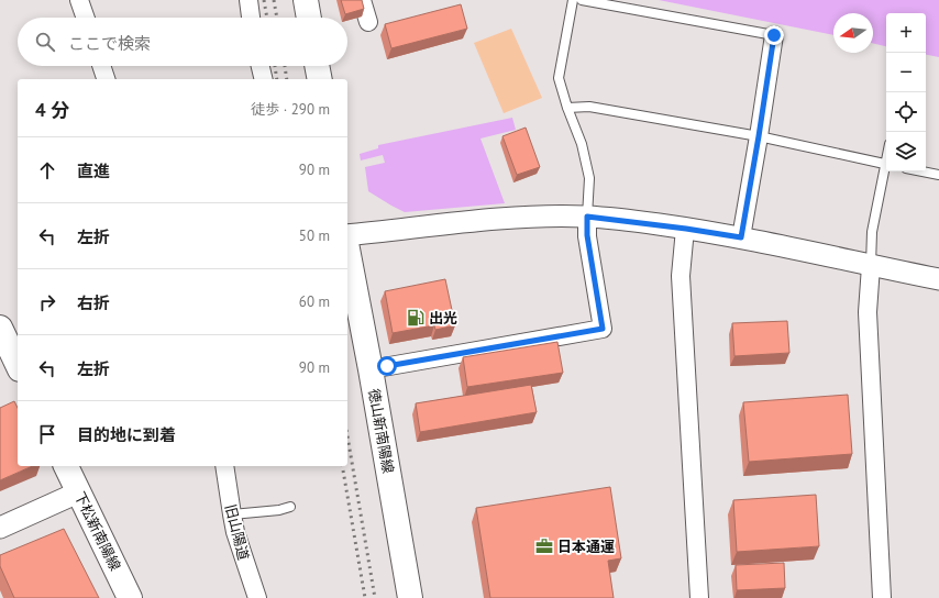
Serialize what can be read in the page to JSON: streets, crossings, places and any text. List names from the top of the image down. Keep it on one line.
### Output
{"streets":{"main road":["徳山新南陽線","下松新南陽線"],"street":["旧山陽道"]},"places":{"fuel station":["出光"],"office":["日本通運"]},"north":"left","page":{"map_buttons":["+","−"],"search":"ここで検索","heading":["4 分","徒歩 · 290 m"],"list":[["直進","90 m"],["左折","50 m"],["右折","60 m"],["左折","90 m"],"目的地に到着"]}}
